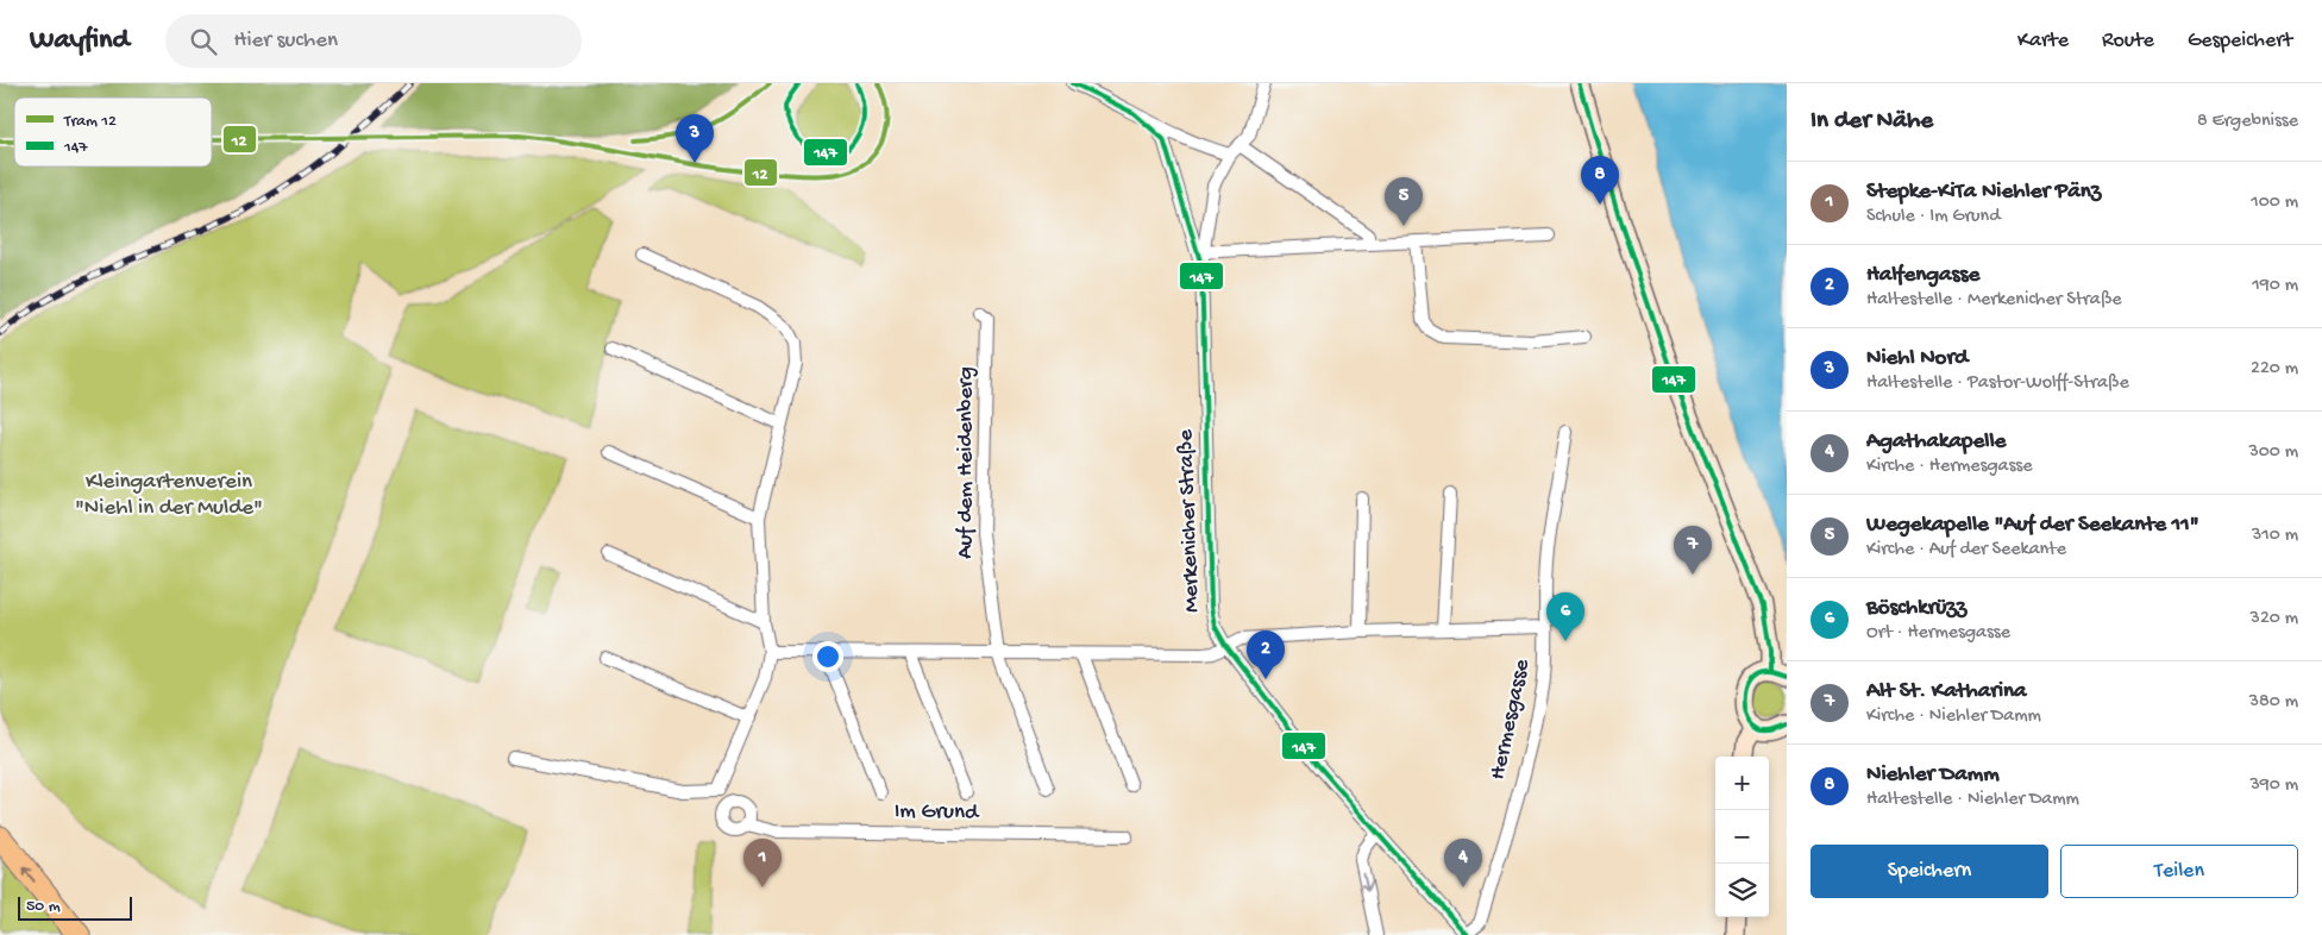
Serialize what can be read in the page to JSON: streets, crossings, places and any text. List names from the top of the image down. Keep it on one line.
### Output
{"streets":{"street":["Auf dem Heidenberg","Merkenicher Straße","Hermesgasse","Im Grund"]},"crossings":[["Merkenicher Straße","Hermesgasse"]],"parks":["Kleingartenverein \"Niehl in der Mulde\""],"lines":["tram line 12","transit line 147"],"legend":["Tram 12","147"],"scale_bar":"50 m","page":{"header":"Wayfind","search":"Hier suchen","nav":["Karte","Route","Gespeichert"],"heading":["In der Nähe","8 Ergebnisse"],"pins":["3","8","5","7","6","2","1","4"],"list":[{"mark":"1","name":"Stepke-KiTa Niehler Pänz","note":"Schule · Im Grund","value":"100 m"},{"mark":"2","name":"Halfengasse","note":"Haltestelle · Merkenicher Straße","value":"190 m"},{"mark":"3","name":"Niehl Nord","note":"Haltestelle · Pastor-Wolff-Straße","value":"220 m"},{"mark":"4","name":"Agathakapelle","note":"Kirche · Hermesgasse","value":"300 m"},{"mark":"5","name":"Wegekapelle \"Auf der Seekante 11\"","note":"Kirche · Auf der Seekante","value":"310 m"},{"mark":"6","name":"Böschkrüzz","note":"Ort · Hermesgasse","value":"320 m"},{"mark":"7","name":"Alt St. Katharina","note":"Kirche · Niehler Damm","value":"380 m"},{"mark":"8","name":"Niehler Damm","note":"Haltestelle · Niehler Damm","value":"390 m"}],"map_buttons":["+","−"],"buttons":["Speichern","Teilen"],"scale":"50 m"}}
